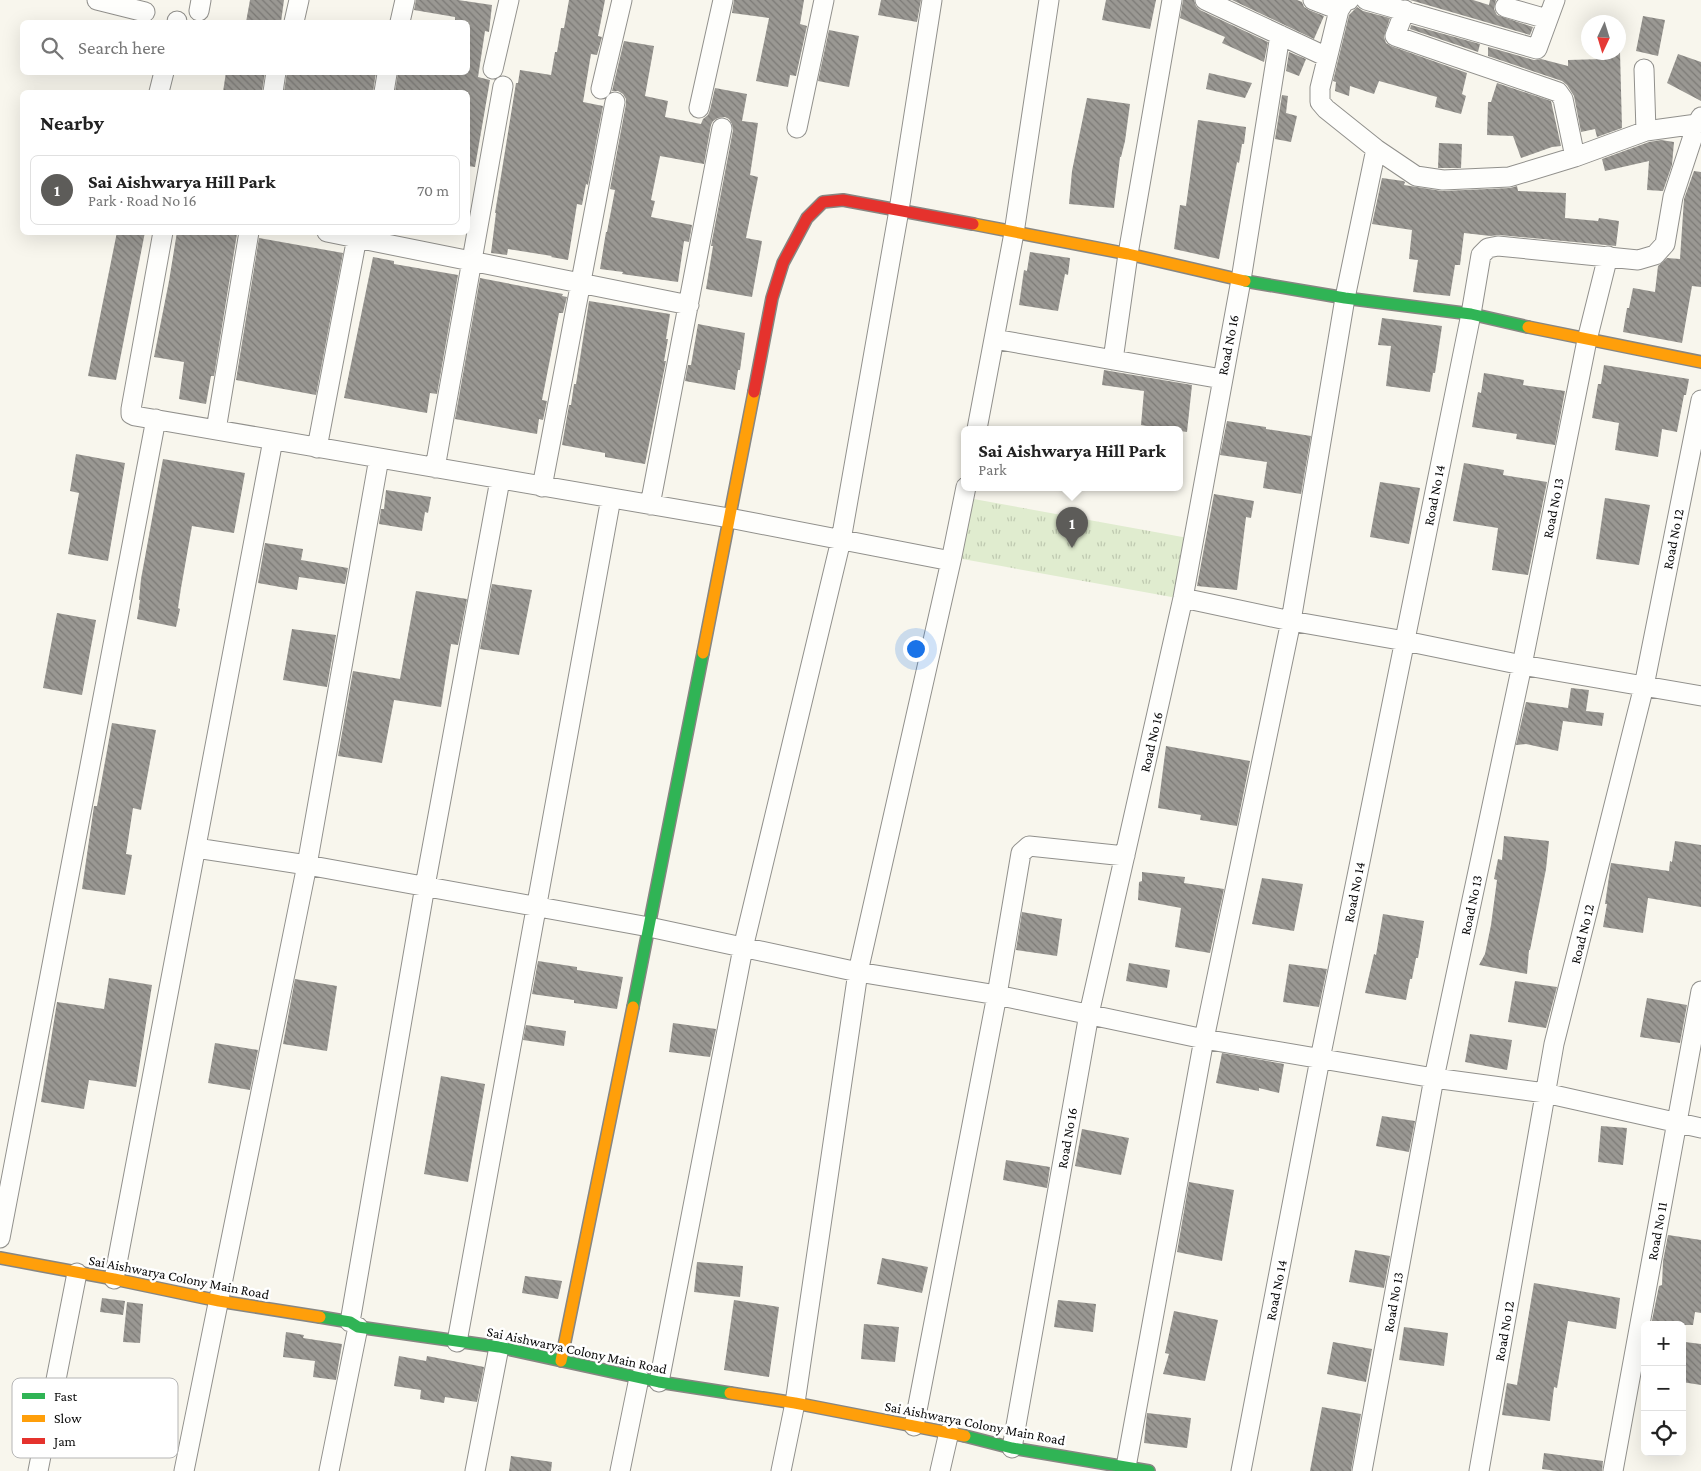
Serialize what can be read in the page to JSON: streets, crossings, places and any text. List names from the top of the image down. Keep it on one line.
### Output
{"streets":{"street":["Road No 16","Road No 14","Road No 13","Road No 12","Road No 11","Sai Aishwarya Colony Main Road"]},"crossings":[["Road No 16","Sai Aishwarya Colony Main Road"],["Road No 14","Road No 13"]],"legend":["Fast","Slow","Jam"],"north":"bottom","page":{"search":"Search here","heading":"Nearby","list":[{"mark":"1","name":"Sai Aishwarya Hill Park","note":"Park · Road No 16","value":"70 m"}],"popup":["Sai Aishwarya Hill Park","Park"],"pins":"1","map_buttons":["+","−"]}}
